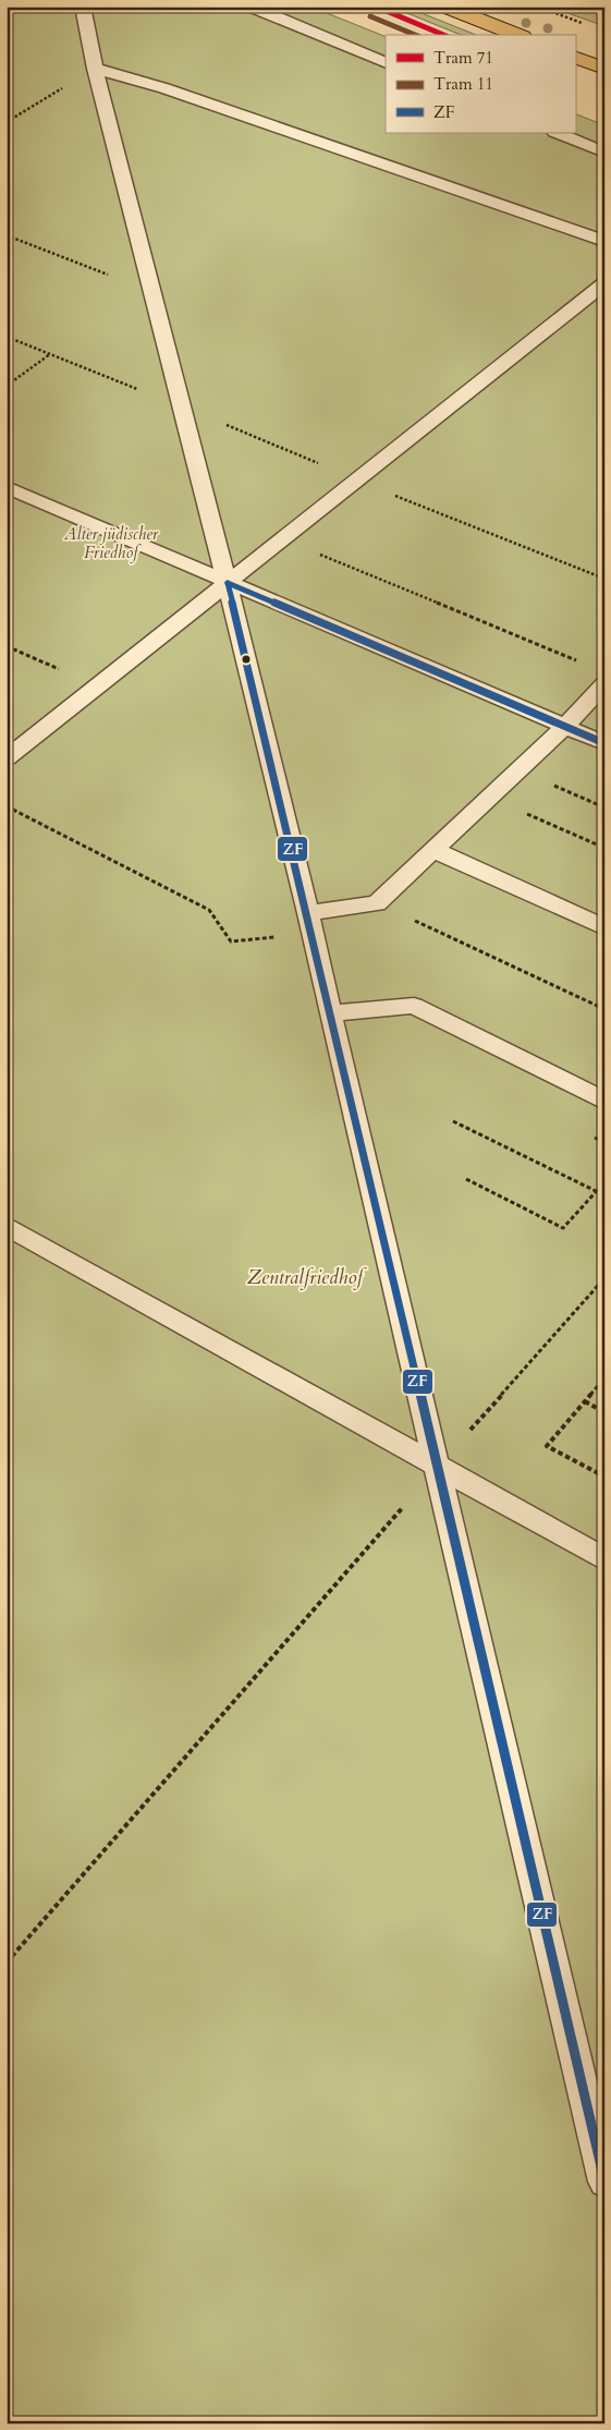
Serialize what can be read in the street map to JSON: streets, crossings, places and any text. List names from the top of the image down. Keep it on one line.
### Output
{"parks":["Alter jüdischer Friedhof","Zentralfriedhof"],"lines":["tram line 71","tram line 11","transit line ZF"],"legend":["Tram 71","Tram 11","ZF"]}
